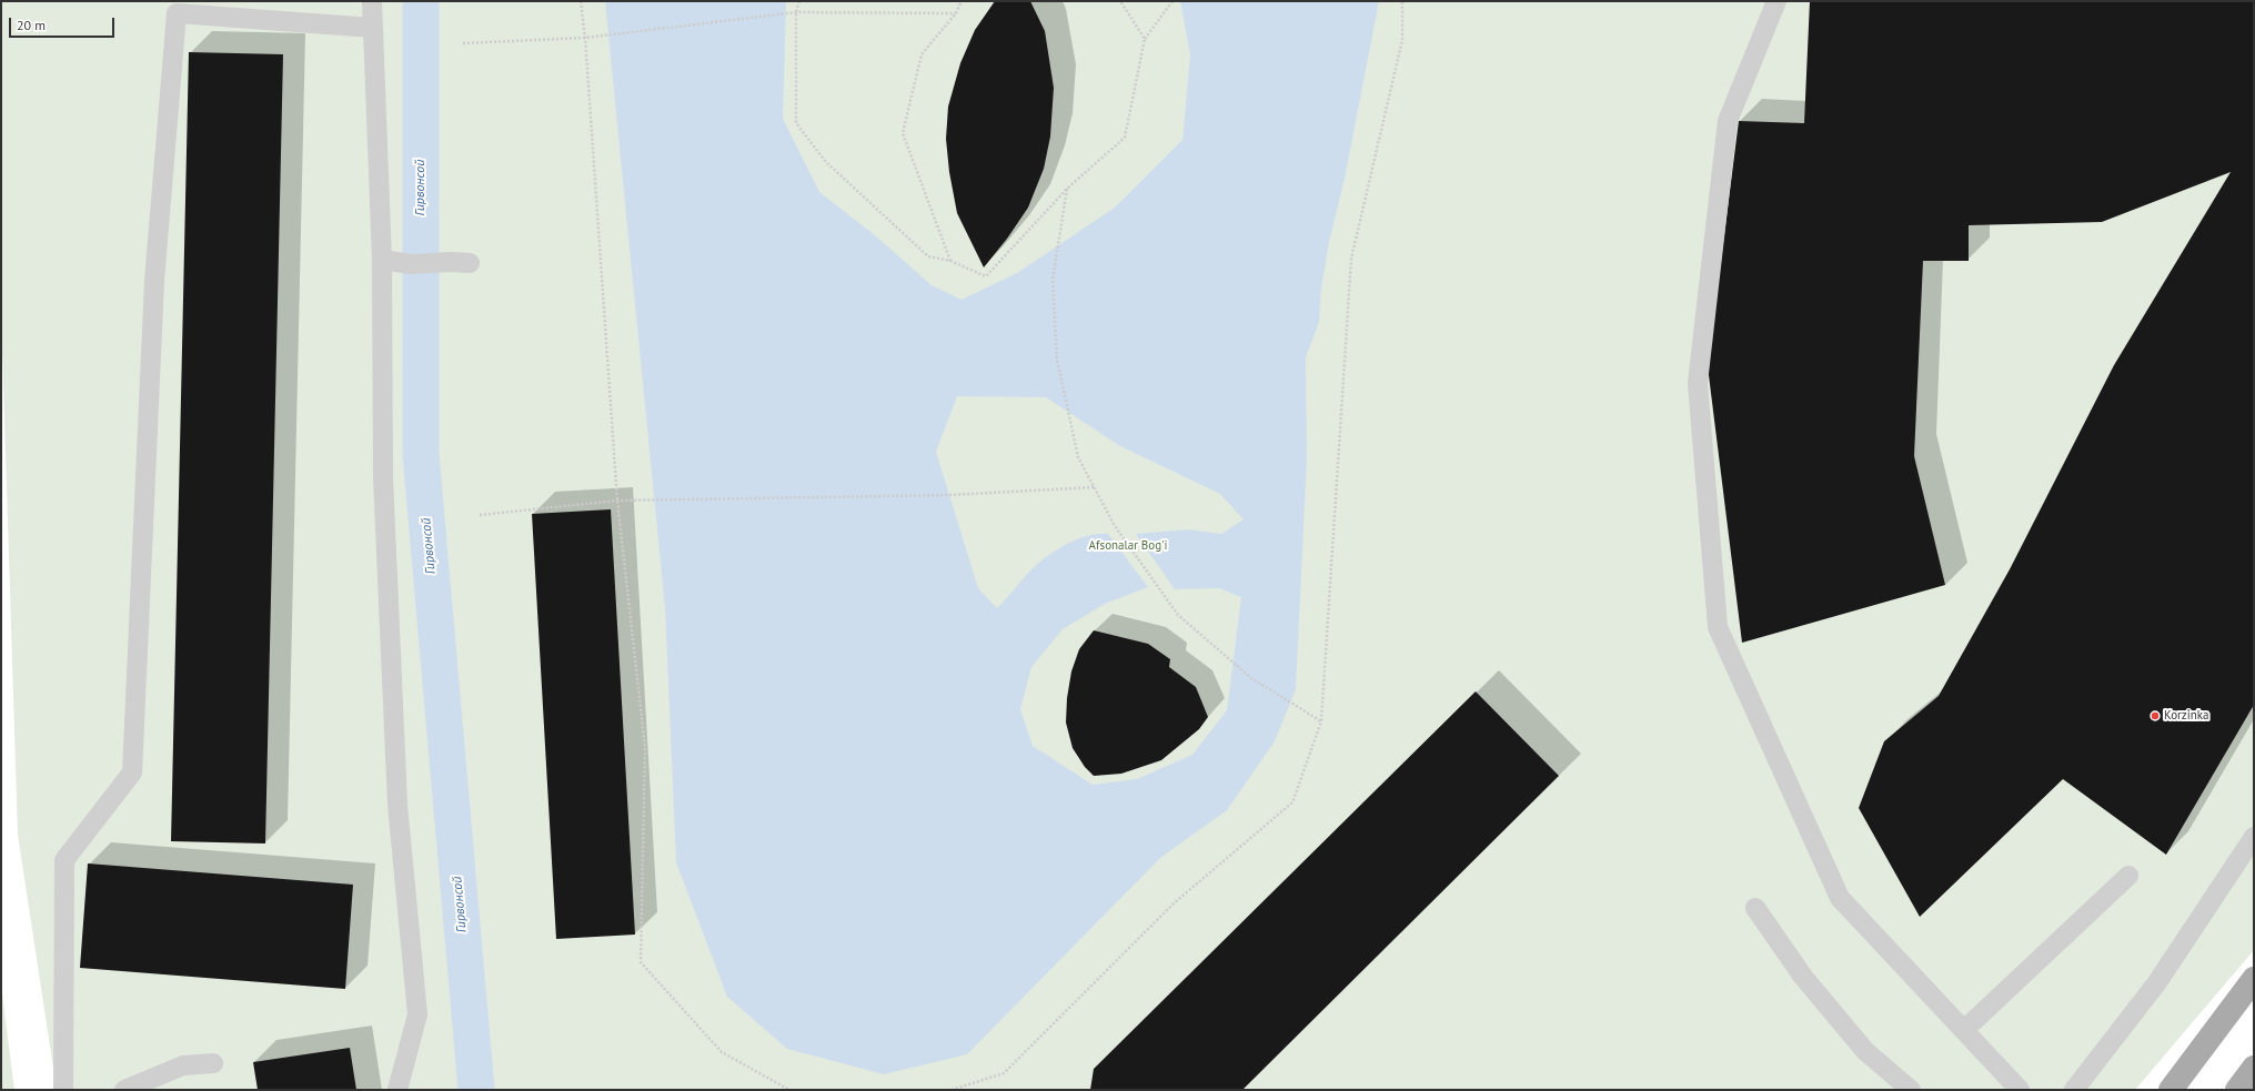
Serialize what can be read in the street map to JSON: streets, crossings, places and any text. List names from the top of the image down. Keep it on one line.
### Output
{"water":["Гирвонсой"],"parks":["Afsonalar Bog'i"],"places":["Korzinka"],"scale_bar":"20 m"}
